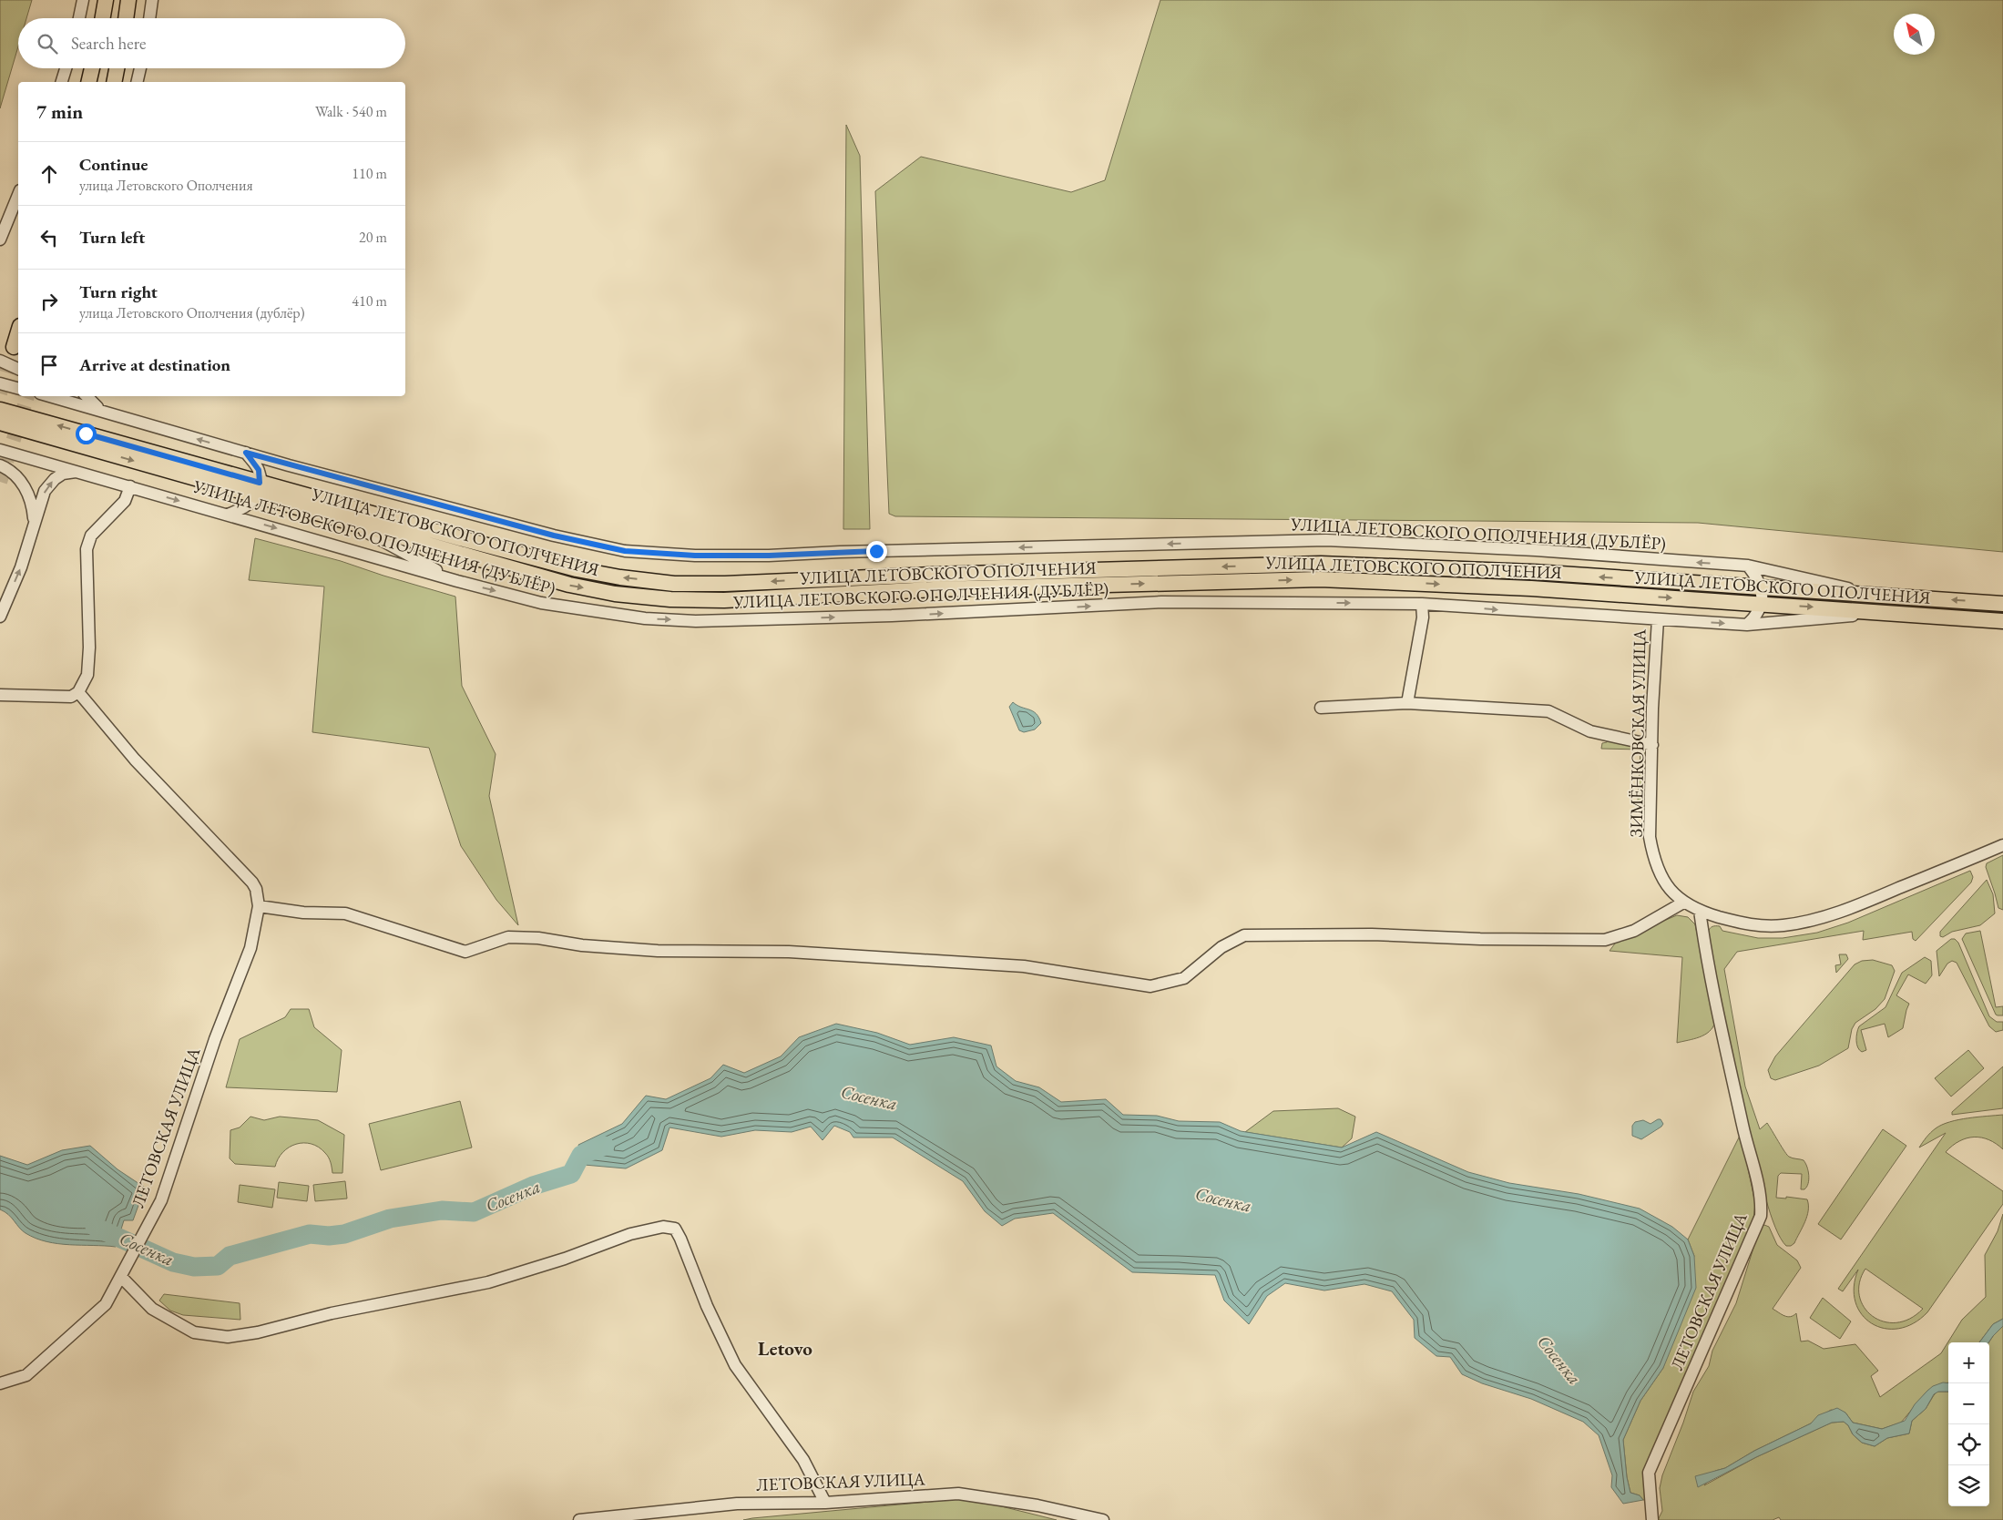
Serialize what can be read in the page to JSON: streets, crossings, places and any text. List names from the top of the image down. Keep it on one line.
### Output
{"streets":{"main road":["УЛИЦА ЛЕТОВСКОГО ОПОЛЧЕНИЯ"],"street":["УЛИЦА ЛЕТОВСКОГО ОПОЛЧЕНИЯ (ДУБЛЁР)","ЗИМЁНКОВСКАЯ УЛИЦА","ЛЕТОВСКАЯ УЛИЦА"]},"crossings":[["УЛИЦА ЛЕТОВСКОГО ОПОЛЧЕНИЯ","УЛИЦА ЛЕТОВСКОГО ОПОЛЧЕНИЯ (ДУБЛЁР)"],["УЛИЦА ЛЕТОВСКОГО ОПОЛЧЕНИЯ (ДУБЛЁР)","ЗИМЁНКОВСКАЯ УЛИЦА"],["ЗИМЁНКОВСКАЯ УЛИЦА","ЛЕТОВСКАЯ УЛИЦА"]],"districts":["Letovo"],"water":["Сосенка"],"north":"top left","page":{"search":"Search here","heading":["7 min","Walk · 540 m"],"list":[["Continue","улица Летовского Ополчения","110 m"],["Turn left","20 m"],["Turn right","улица Летовского Ополчения (дублёр)","410 m"],"Arrive at destination"],"map_buttons":["+","−"]}}
